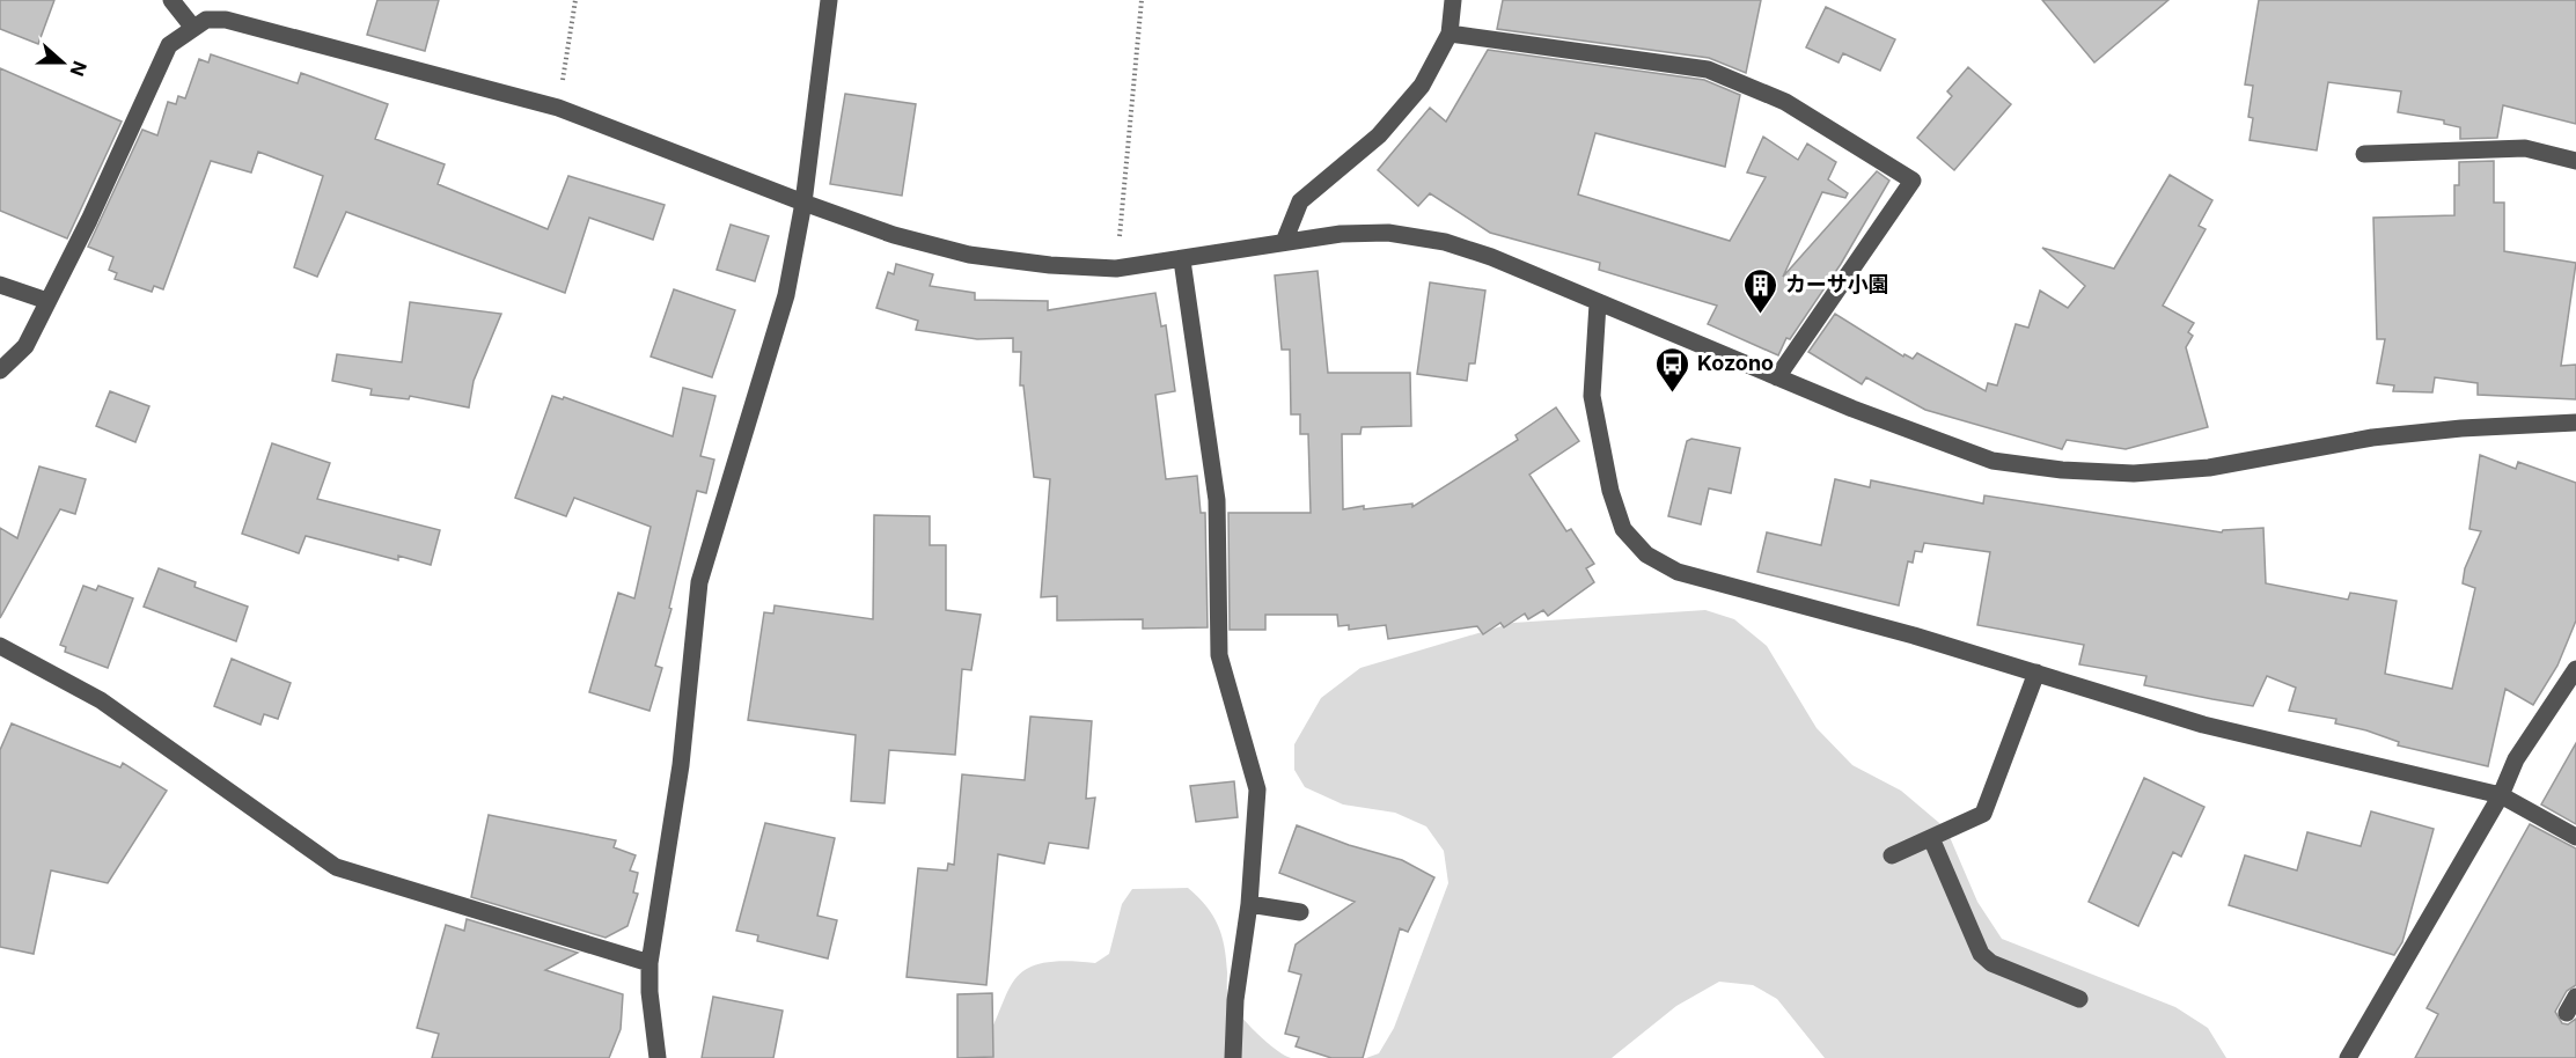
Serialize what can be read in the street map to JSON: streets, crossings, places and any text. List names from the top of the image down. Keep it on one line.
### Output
{"places":{"building":["カーサ小園"],"bus stop":["Kozono"]},"north":"right"}
